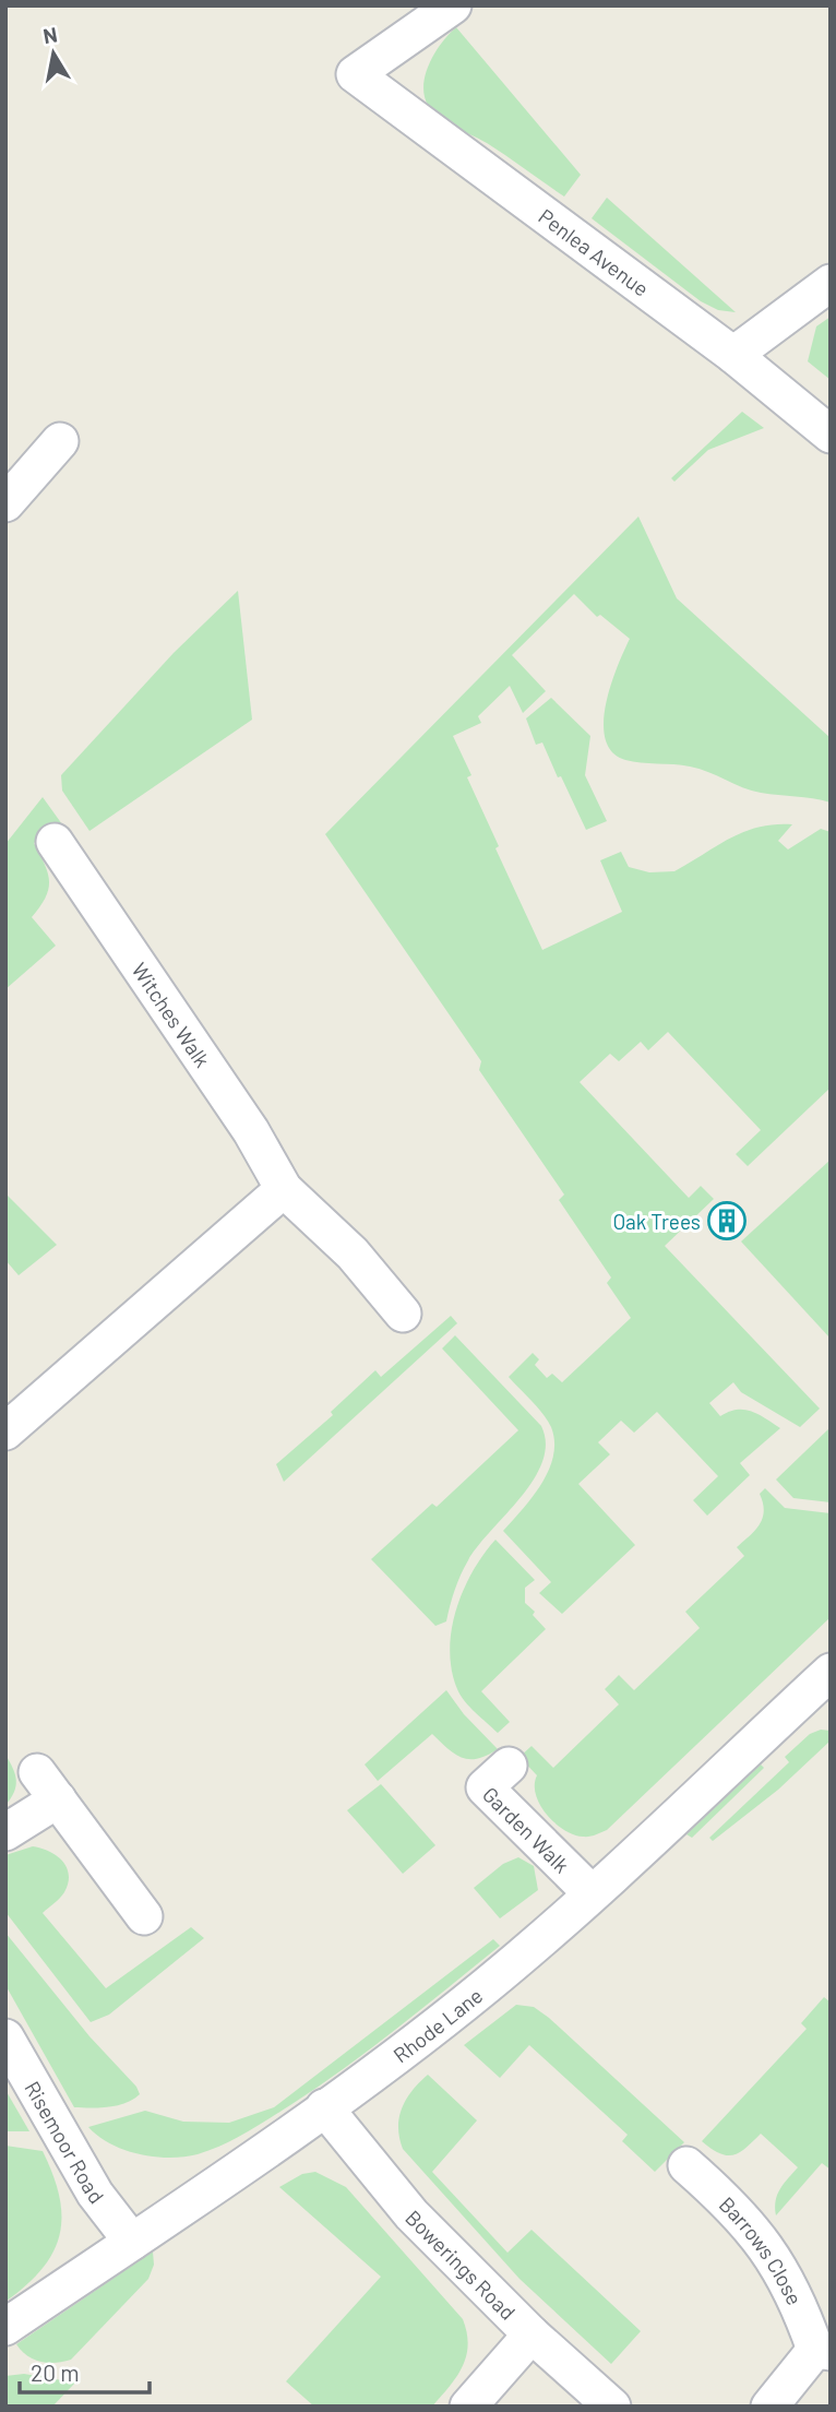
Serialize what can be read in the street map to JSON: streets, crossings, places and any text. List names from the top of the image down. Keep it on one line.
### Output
{"streets":{"street":["Penlea Avenue","Witches Walk","Garden Walk","Rhode Lane","Risemoor Road","Barrows Close","Bowerings Road"]},"crossings":[["Garden Walk","Rhode Lane"],["Rhode Lane","Risemoor Road"],["Rhode Lane","Bowerings Road"]],"places":{"building":["Oak Trees"]},"scale_bar":"20 m","north":"top"}
